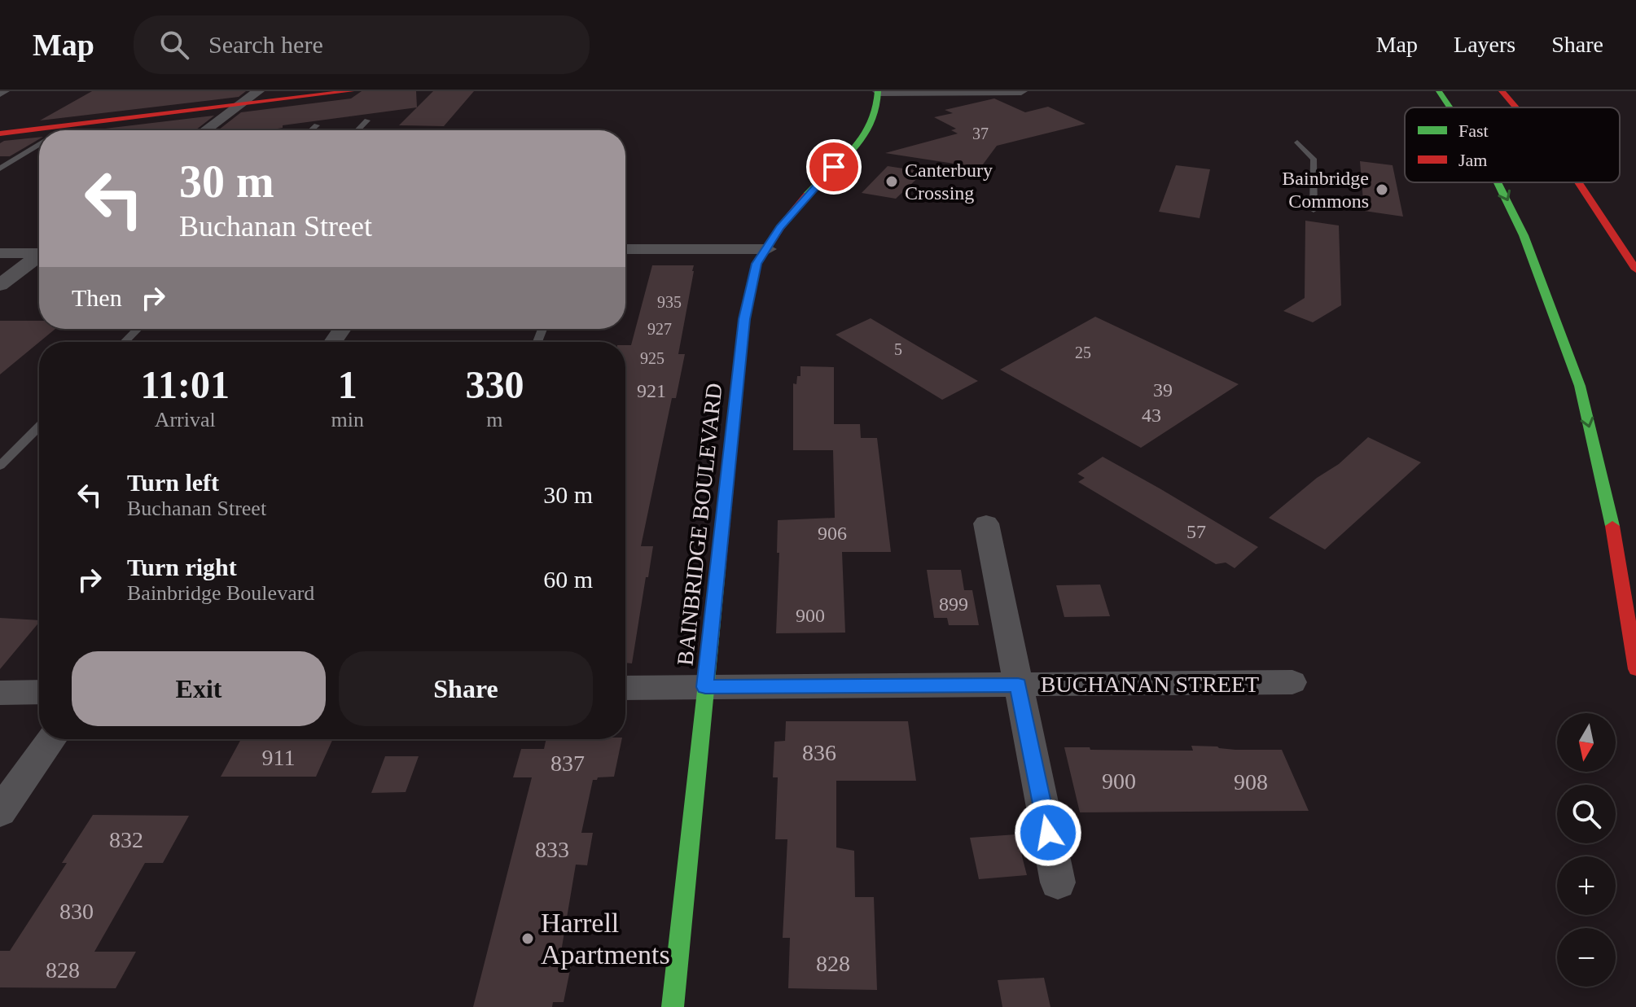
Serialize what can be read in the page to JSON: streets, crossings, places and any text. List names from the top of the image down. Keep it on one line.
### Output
{"streets":{"main road":["BAINBRIDGE BOULEVARD"],"street":["BUCHANAN STREET"]},"crossings":[["BAINBRIDGE BOULEVARD","BUCHANAN STREET"]],"places":["Canterbury Crossing","Bainbridge Commons","Harrell Apartments"],"house_numbers":["37","935","927","5","25","925","39","921","43","57","906","899","900","836","911","837","900","908","832","833","830","828","828"],"legend":["Fast","Jam"],"north":"bottom","page":{"header":"Map","search":"Search here","nav":["Map","Layers","Share"],"turn":["30 m","Buchanan Street"],"then":"Then","eta":["11:01","Arrival","1","min","330","m"],"list":[{"name":"Turn left","note":"Buchanan Street","value":"30 m"},{"name":"Turn right","note":"Bainbridge Boulevard","value":"60 m"}],"buttons":["Exit","Share"],"map_buttons":["+","−"]}}
